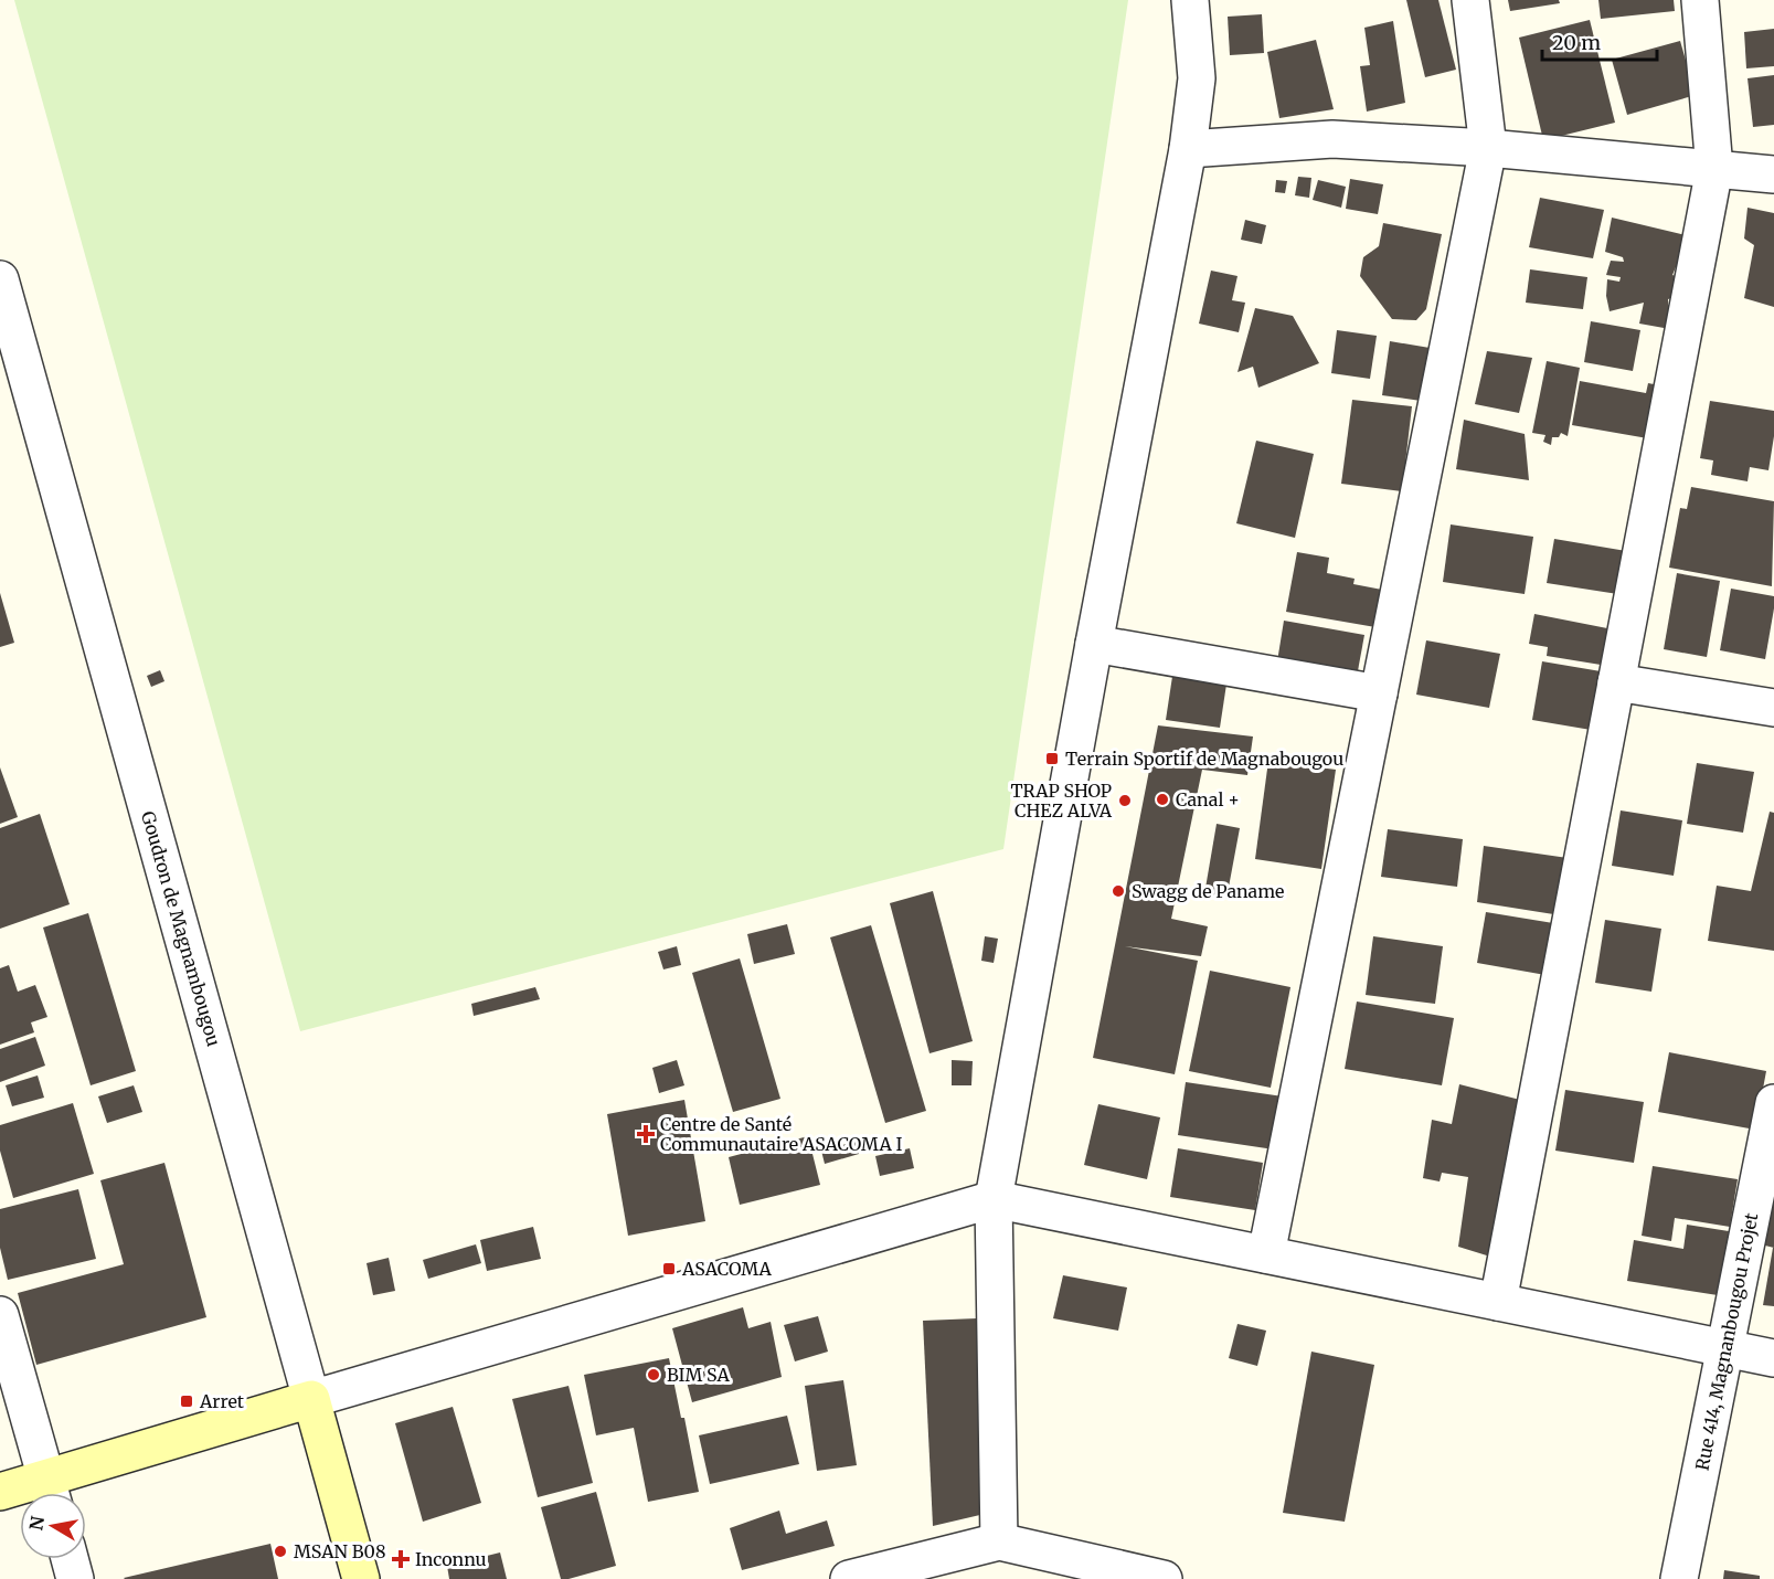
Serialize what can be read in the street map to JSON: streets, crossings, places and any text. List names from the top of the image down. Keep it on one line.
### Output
{"streets":{"street":["Goudron de Magnambougou","Rue 414, Magnanbougou Projet"]},"places":{"transit":["Terrain Sportif de Magnabougou","ASACOMA","Arret"],"other":["Canal +","TRAP SHOP CHEZ ALVA","Swagg de Paname","BIM SA","MSAN B08"],"health":["Centre de Santé Communautaire ASACOMA I","Inconnu"]},"scale_bar":"20 m","north":"left"}
